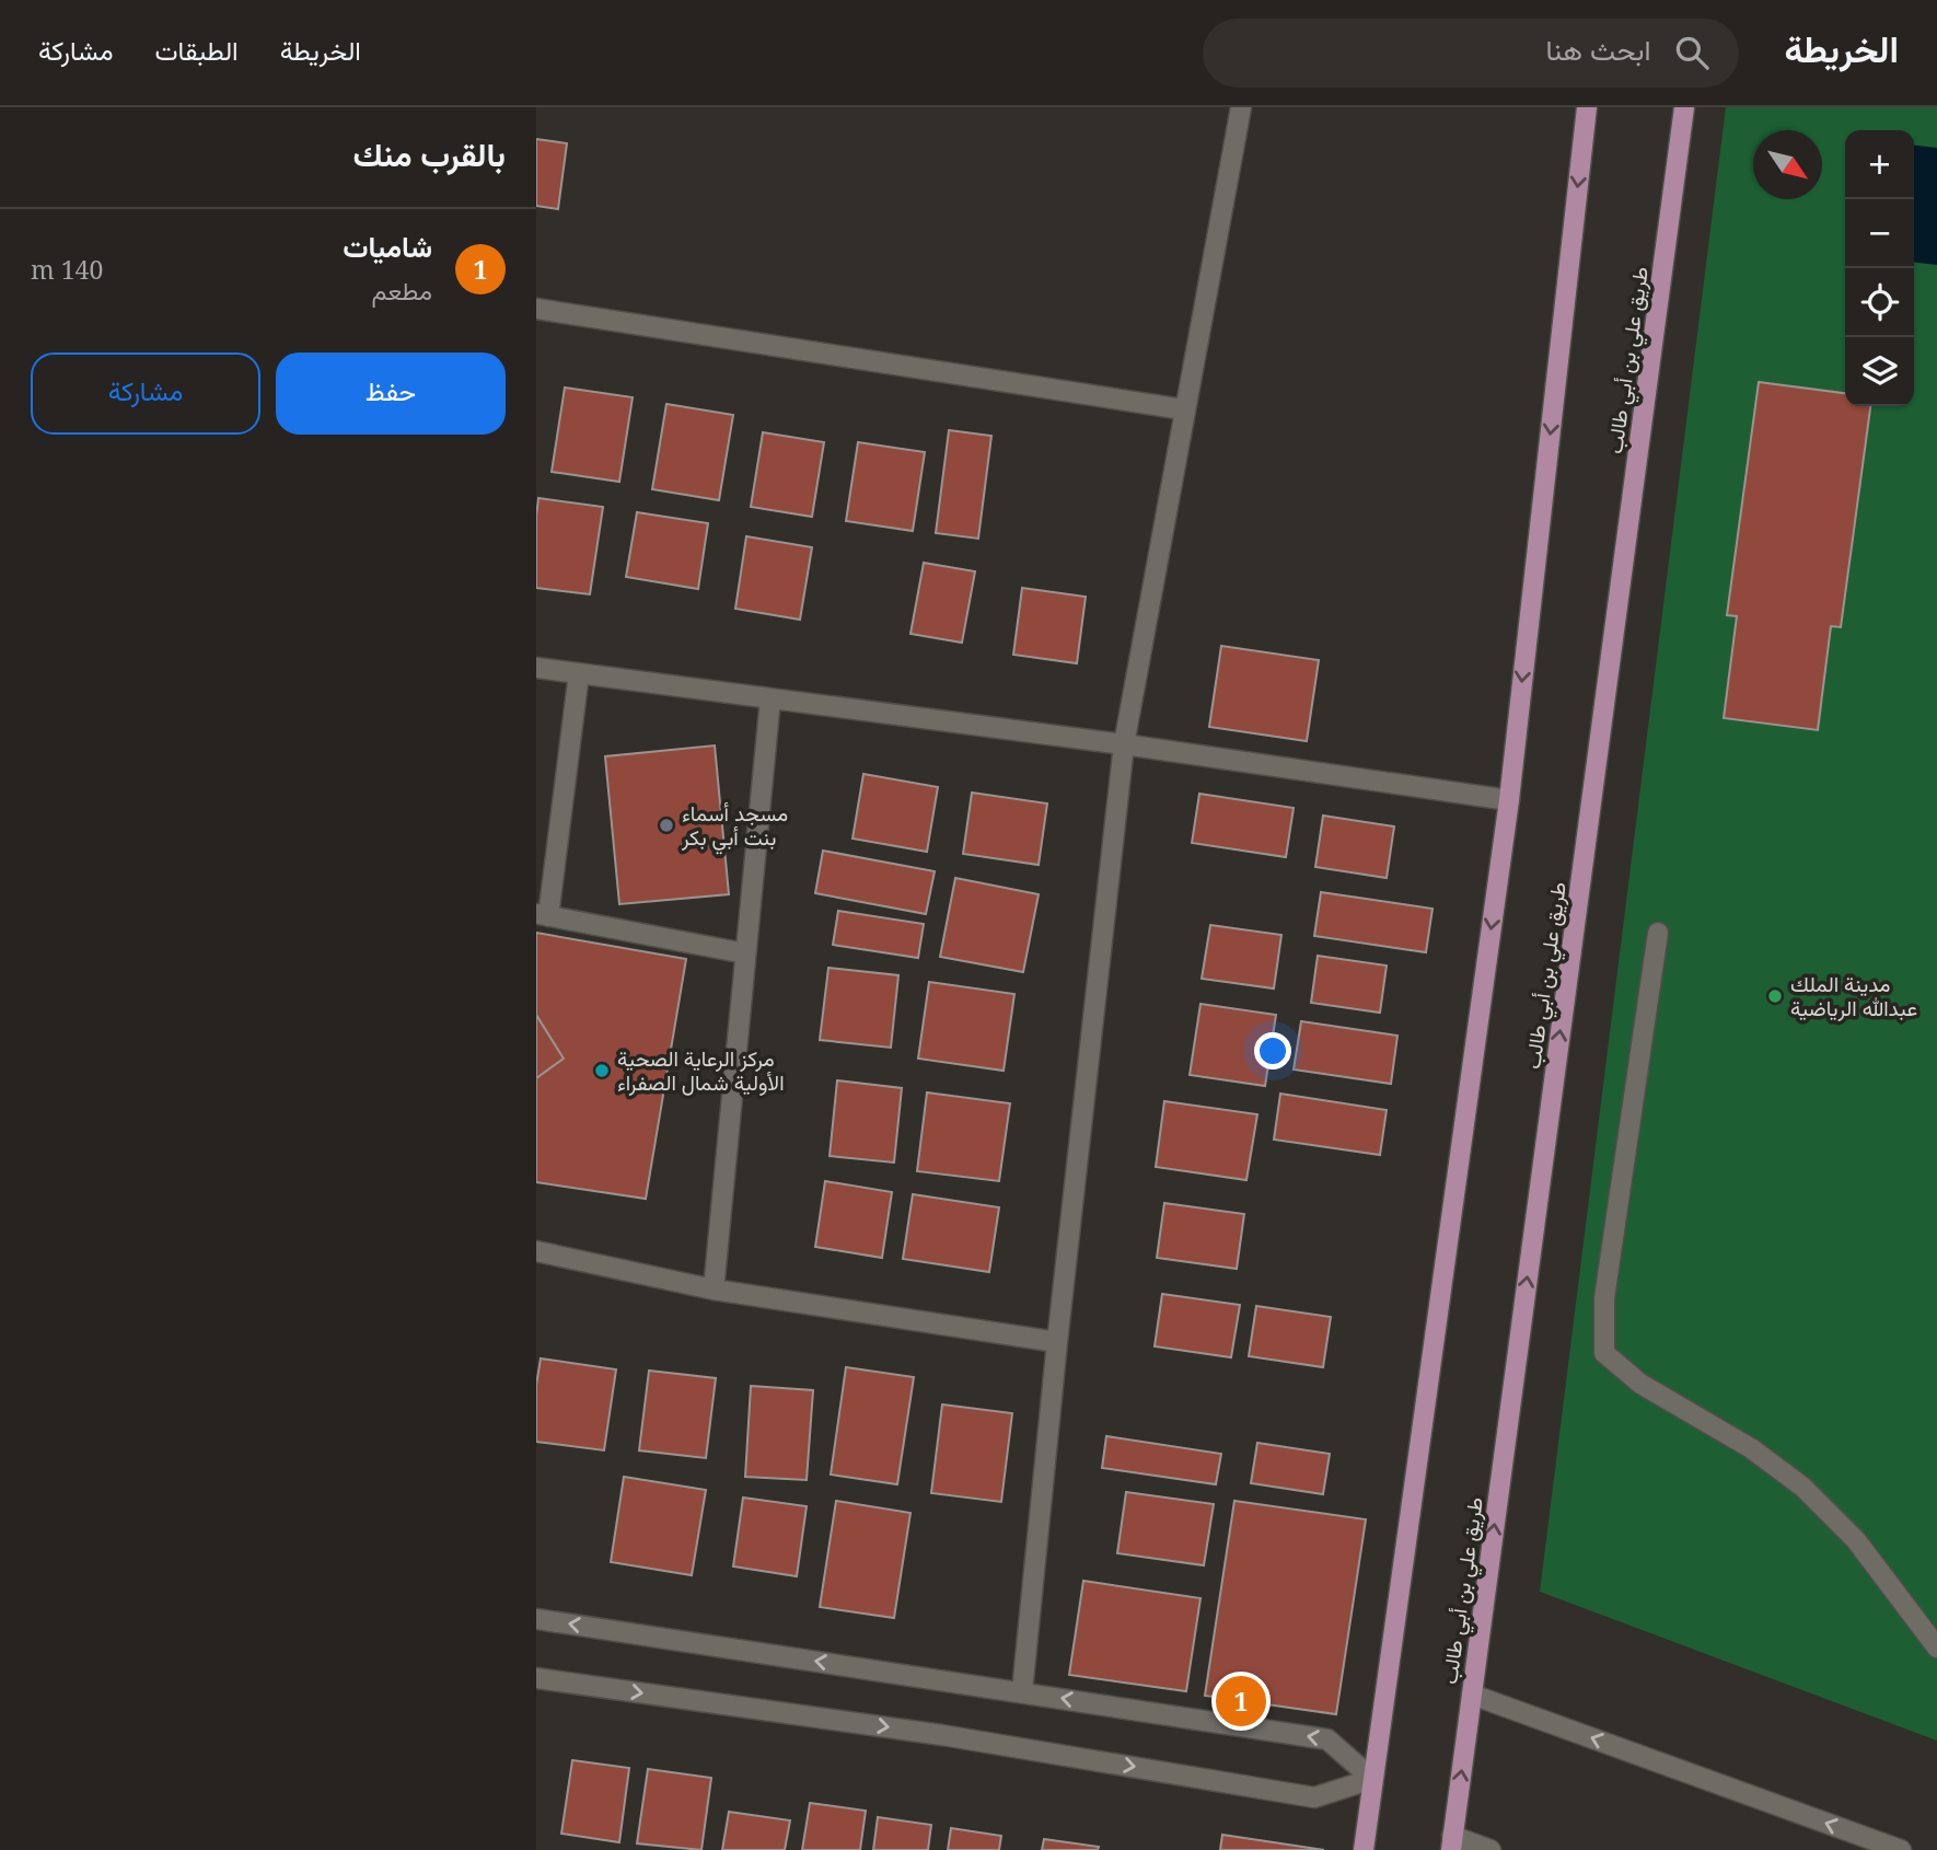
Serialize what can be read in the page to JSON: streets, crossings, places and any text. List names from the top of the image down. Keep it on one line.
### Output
{"streets":{"main road":["طريق علي بن أبي طالب"]},"places":["مسجد أسماء بنت أبي بكر","مدينة الملك عبدالله الرياضية","مركز الرعاية الصحية الأولية شمال الصفراء"],"north":"bottom right","page":{"header":"الخريطة","search":"ابحث هنا","nav":["الخريطة","الطبقات","مشاركة"],"heading":"بالقرب منك","map_buttons":["+","−"],"list":[{"mark":"1","name":"شاميات","note":"مطعم","value":"140 m"}],"buttons":["حفظ","مشاركة"],"pins":"1"}}
